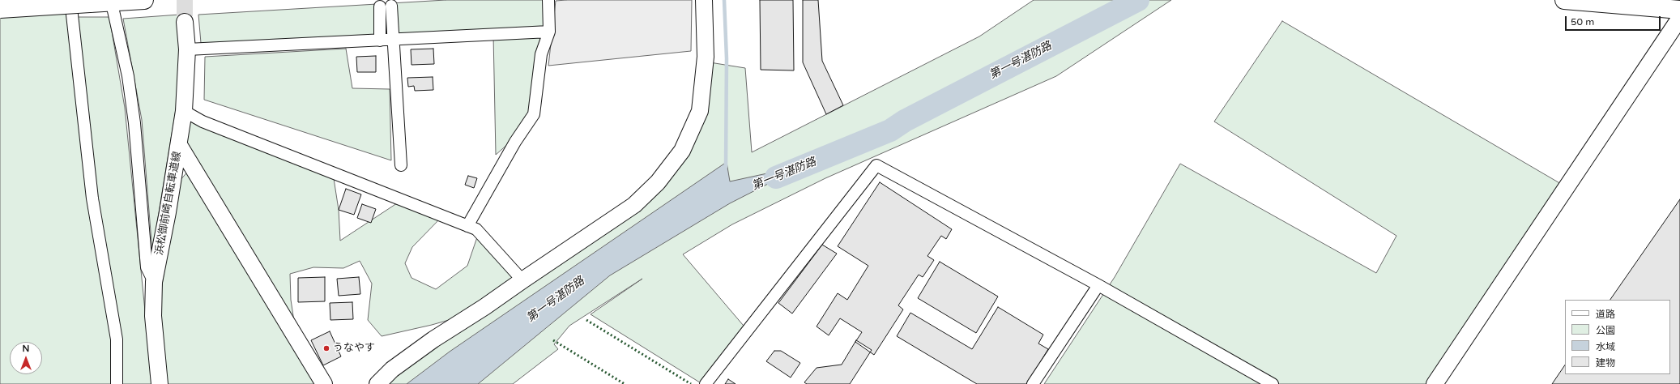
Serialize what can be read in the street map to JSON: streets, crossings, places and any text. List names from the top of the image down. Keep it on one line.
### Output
{"streets":{"street":["浜松御前崎自転車道線"]},"water":["第一号湛防路"],"places":["うなやす"],"legend":["道路","公園","水域","建物"],"scale_bar":"50 m","north":"top"}
